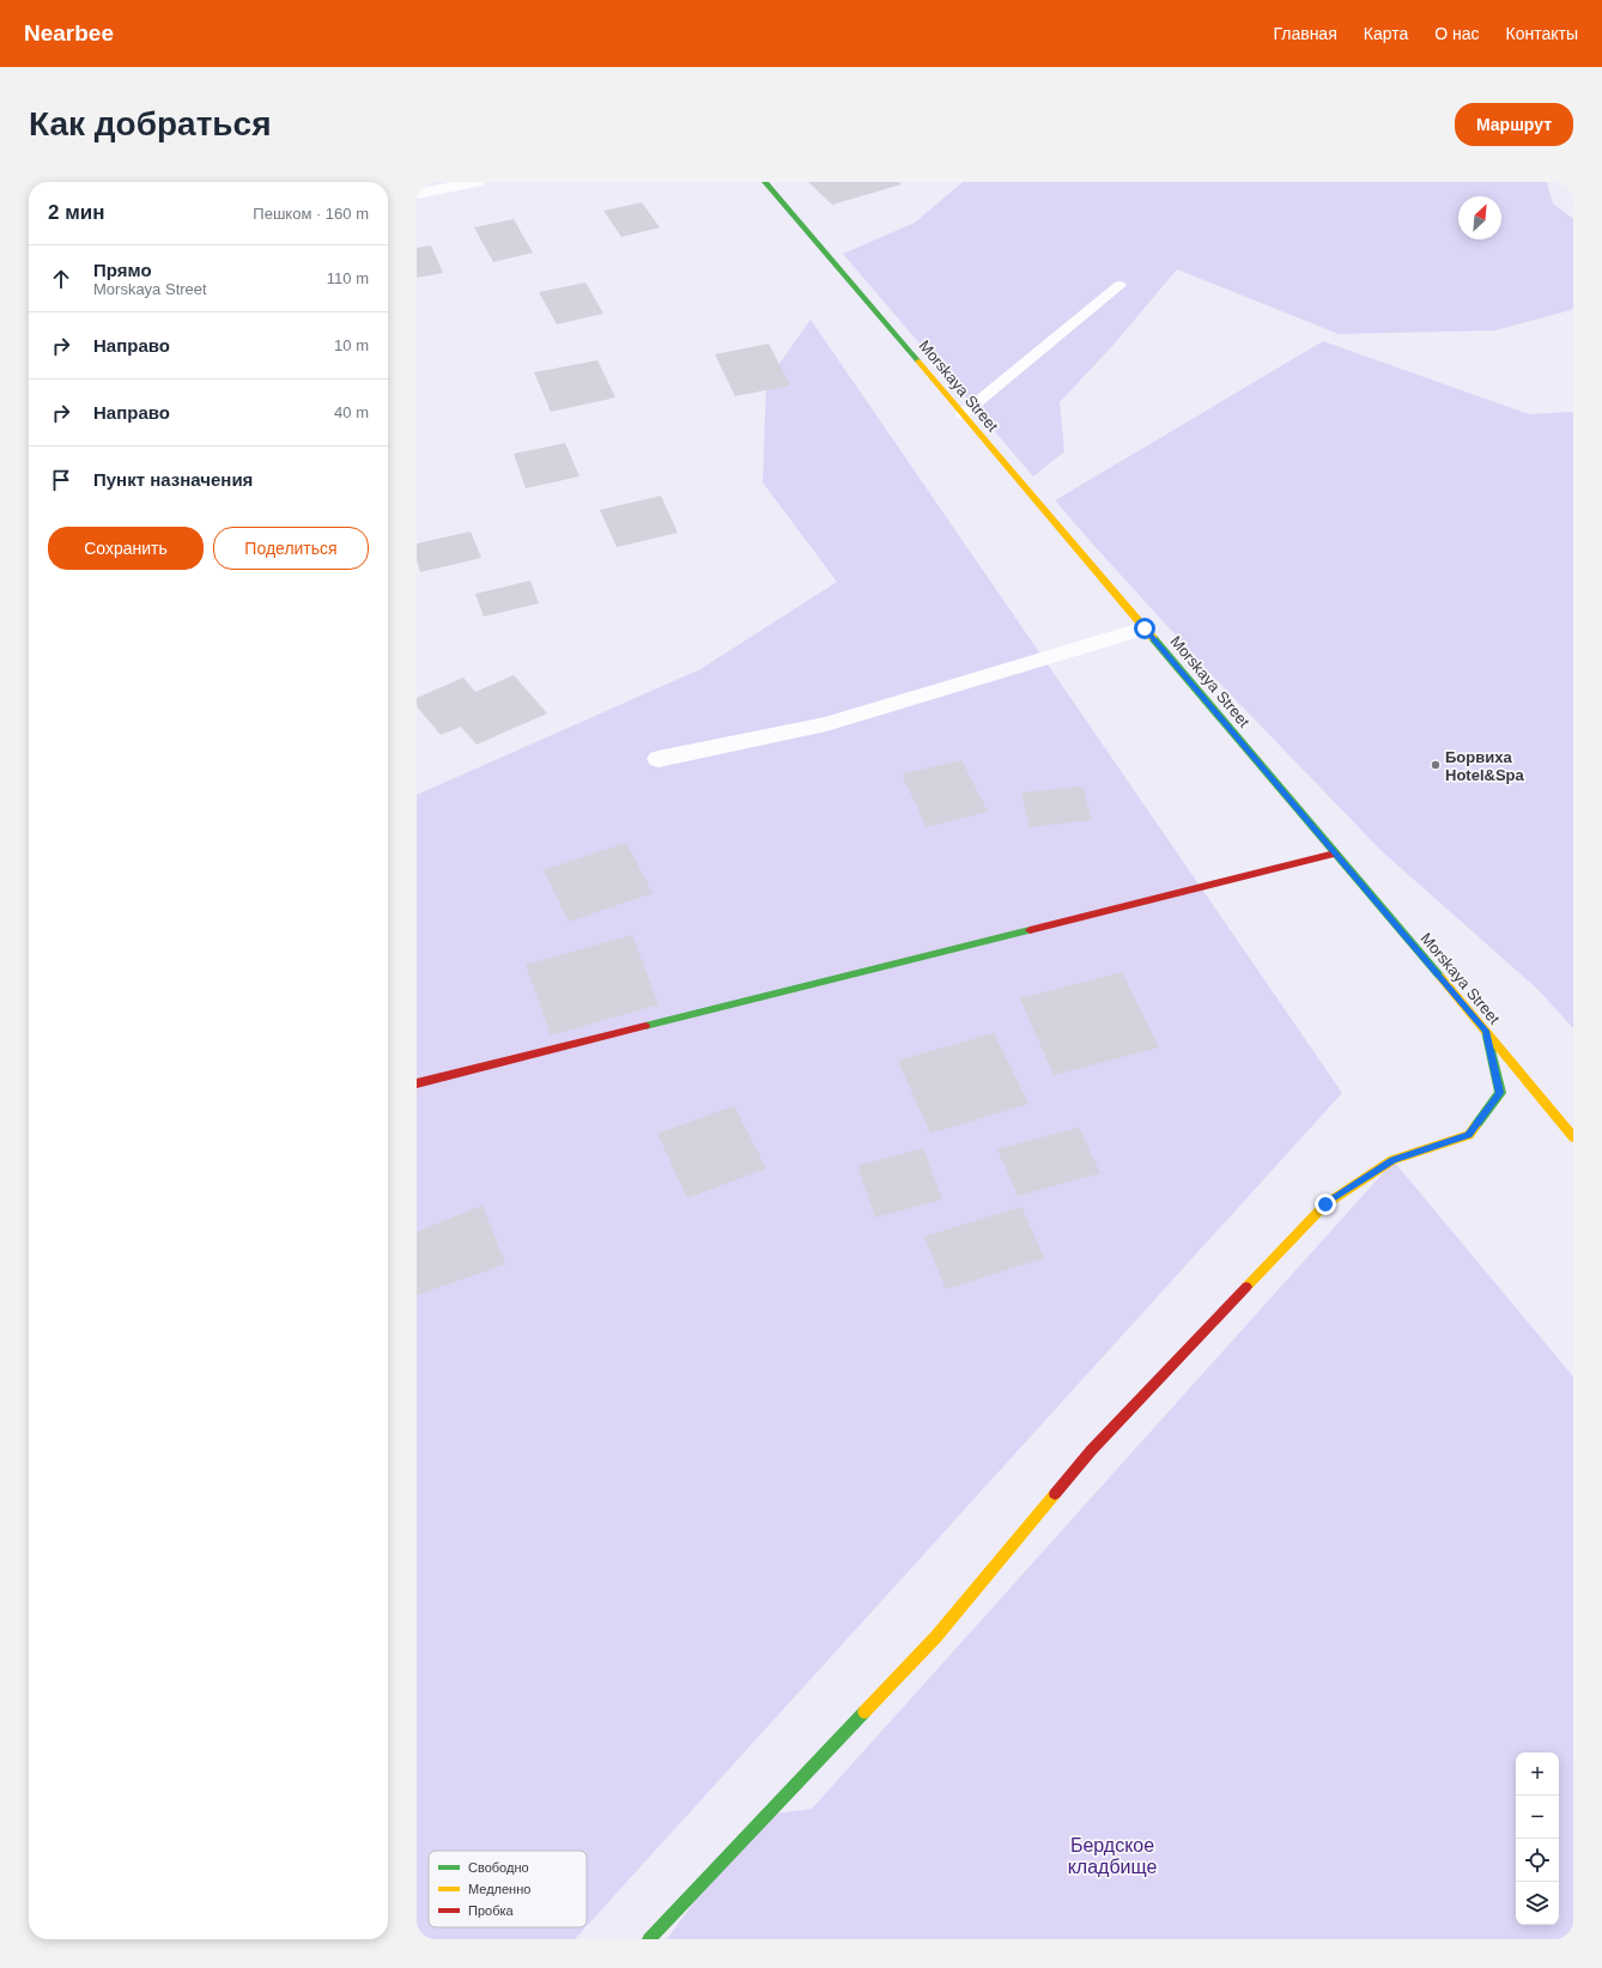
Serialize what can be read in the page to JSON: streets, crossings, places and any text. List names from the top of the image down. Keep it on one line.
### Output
{"streets":{"street":["Morskaya Street"]},"parks":["Бердское кладбище"],"places":["Борвиха Hotel&Spa"],"legend":["Свободно","Медленно","Пробка"],"north":"top right","page":{"header":"Nearbee","nav":["Главная","Карта","О нас","Контакты"],"buttons":["Маршрут",["Сохранить","Поделиться"]],"title":"Как добраться","heading":["2 мин","Пешком · 160 m"],"list":[["Прямо","Morskaya Street","110 m"],["Направо","10 m"],["Направо","40 m"],"Пункт назначения"],"map_buttons":["+","−"]}}
